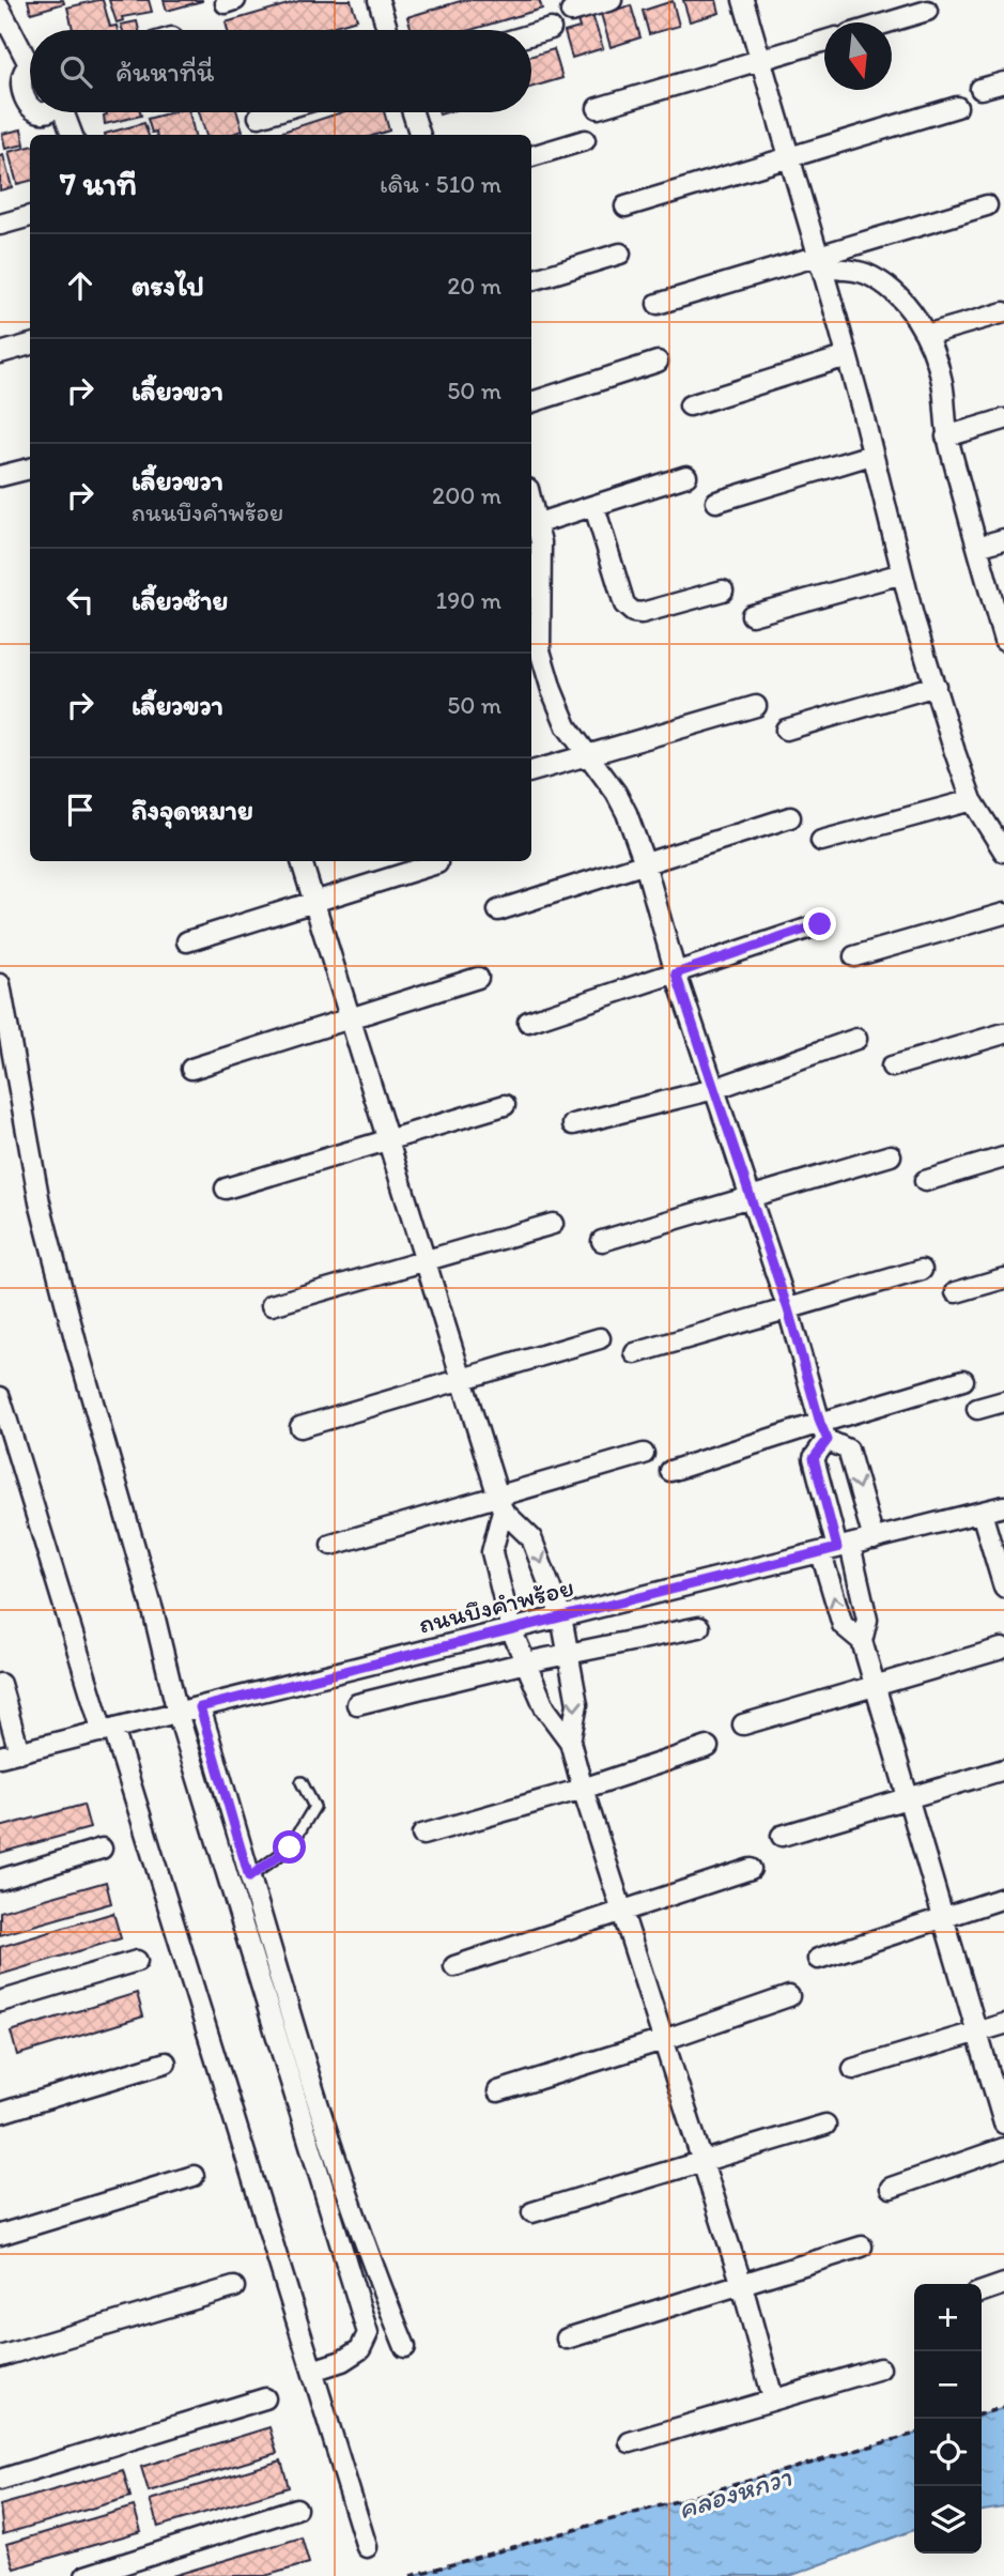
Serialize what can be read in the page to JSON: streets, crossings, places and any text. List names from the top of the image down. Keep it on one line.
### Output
{"streets":{"street":["ถนนบึงคำพร้อย"]},"water":["คลองหกวา"],"north":"bottom","page":{"search":"ค้นหาที่นี่","heading":["7 นาที","เดิน · 510 m"],"list":[["ตรงไป","20 m"],["เลี้ยวขวา","50 m"],["เลี้ยวขวา","ถนนบึงคำพร้อย","200 m"],["เลี้ยวซ้าย","190 m"],["เลี้ยวขวา","50 m"],"ถึงจุดหมาย"],"map_buttons":["+","−"]}}
